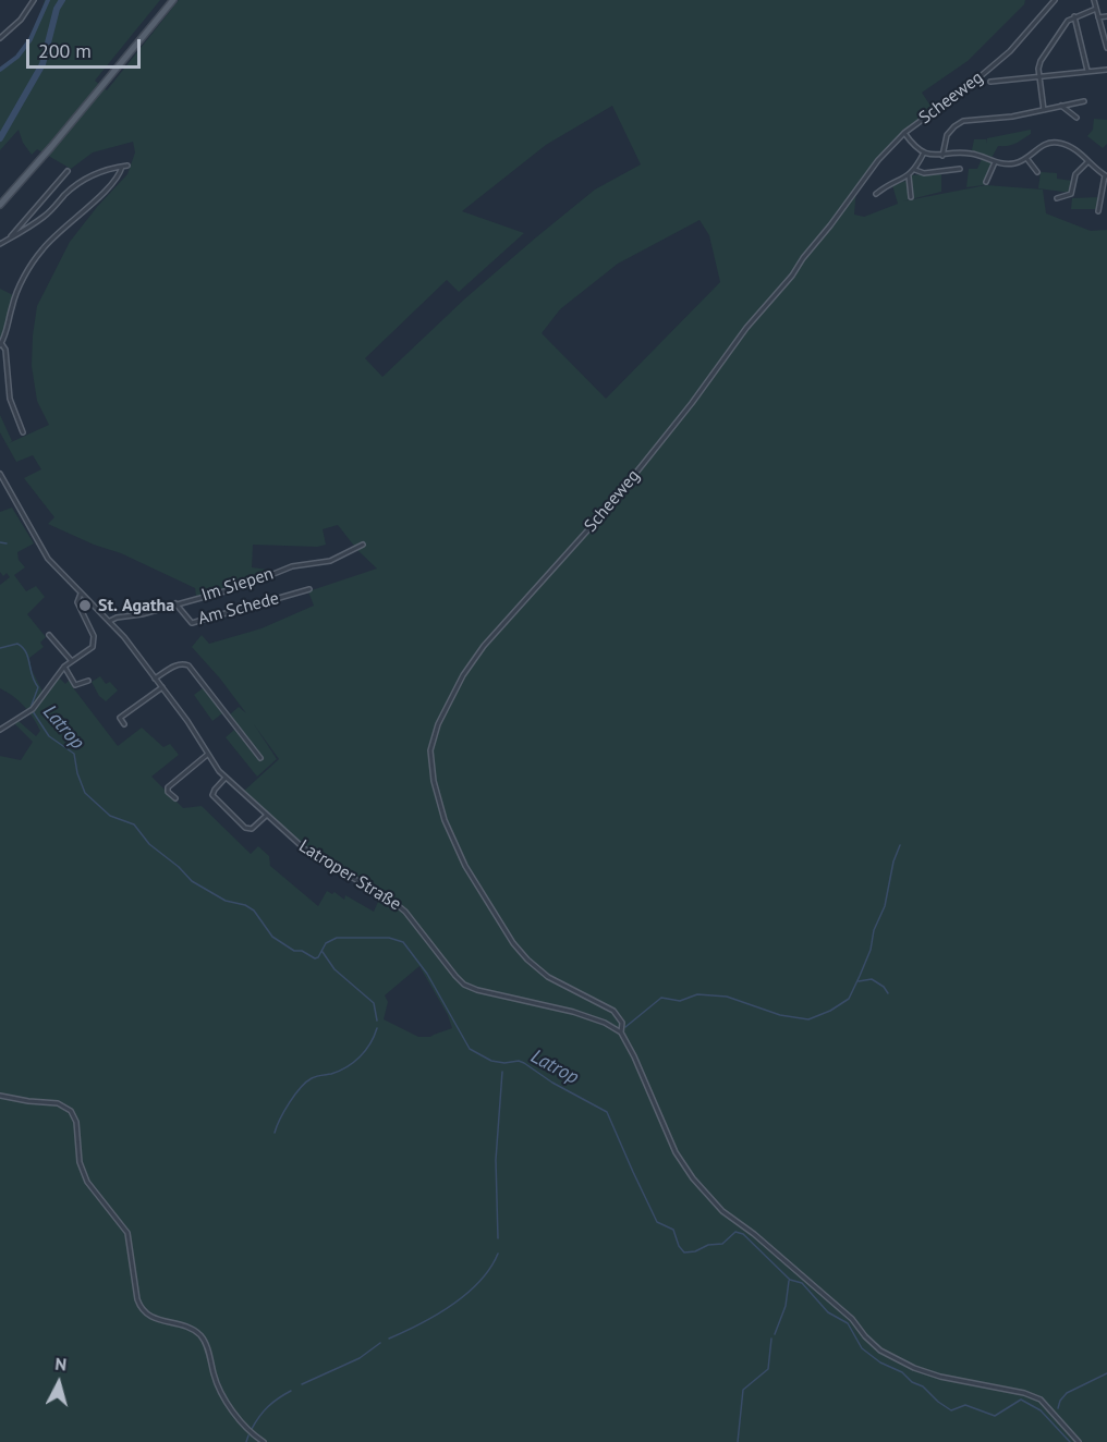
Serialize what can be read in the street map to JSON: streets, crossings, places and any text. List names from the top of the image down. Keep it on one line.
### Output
{"streets":{"street":["Scheeweg","Im Siepen","Am Schede","Latroper Straße"]},"crossings":[["Scheeweg","Latroper Straße"],["Im Siepen","Am Schede"],["Im Siepen","Latroper Straße"]],"water":["Latrop"],"places":["St. Agatha"],"scale_bar":"200 m","north":"top"}
